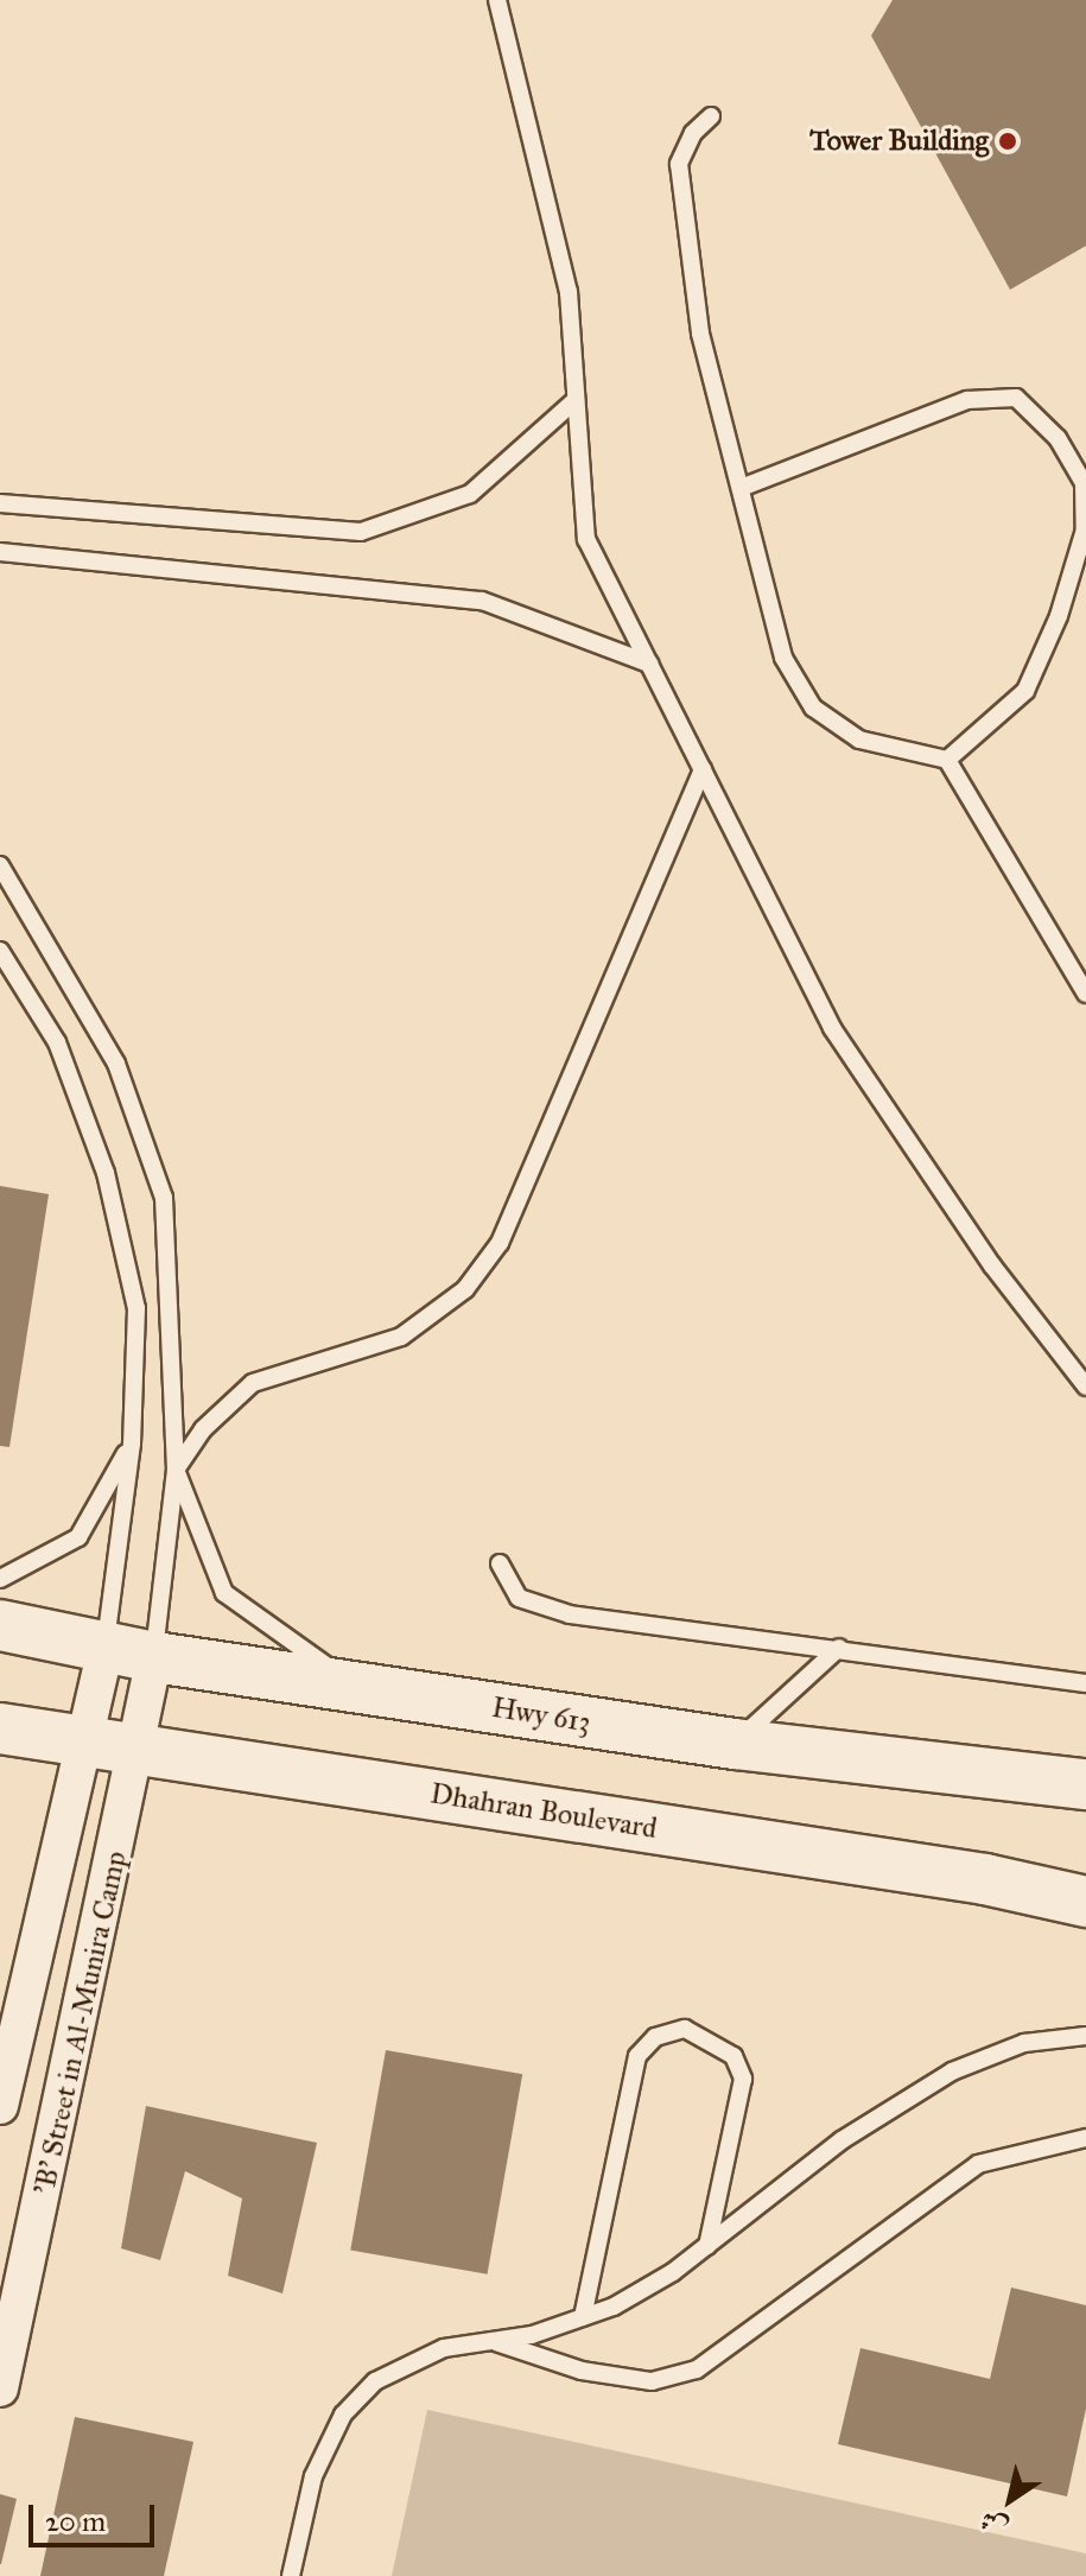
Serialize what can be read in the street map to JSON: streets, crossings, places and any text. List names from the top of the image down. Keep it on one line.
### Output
{"streets":{"main road":["Hwy 613","Dhahran Boulevard"],"street":["'B' Street in Al-Munira Camp"]},"crossings":[["Hwy 613","'B' Street in Al-Munira Camp"],["Dhahran Boulevard","'B' Street in Al-Munira Camp"]],"places":["Tower Building"],"scale_bar":"20 m","north":"bottom left"}
